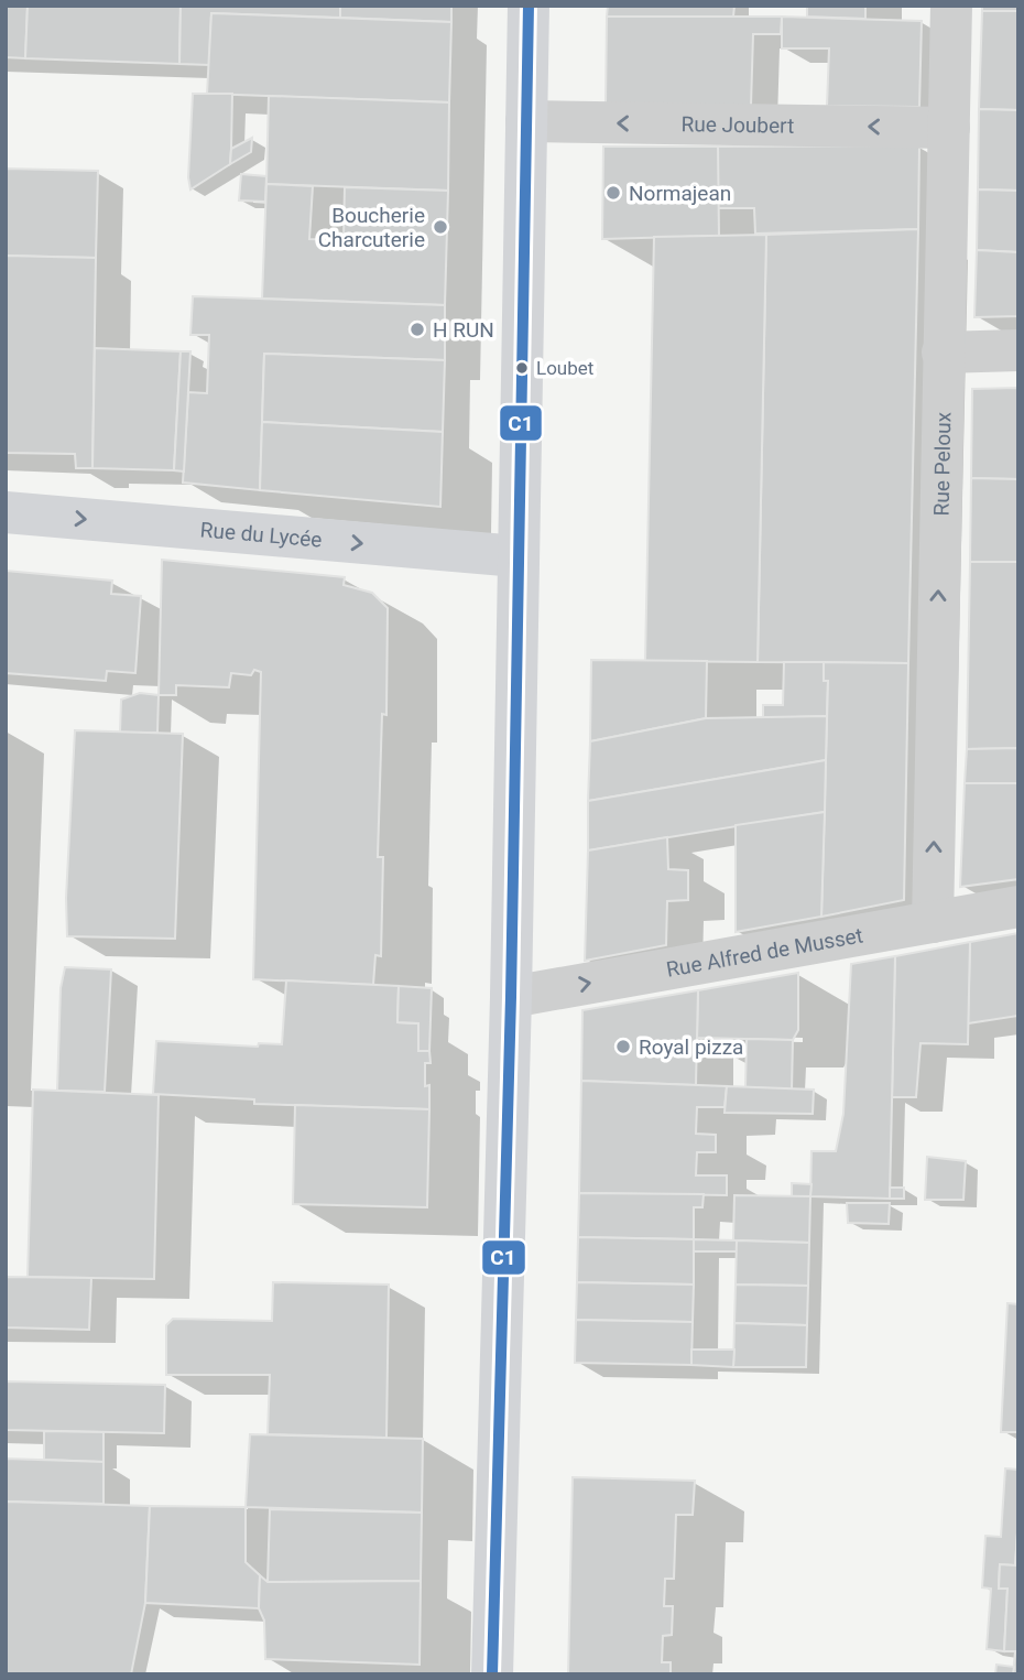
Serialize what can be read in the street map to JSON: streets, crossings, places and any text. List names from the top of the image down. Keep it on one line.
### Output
{"streets":{"main road":["Rue du Lycée"],"street":["Rue Joubert","Rue Peloux","Rue Alfred de Musset"]},"crossings":[["Rue Joubert","Rue Peloux"],["Rue Peloux","Rue Alfred de Musset"]],"one_way":["Rue Joubert","Rue Peloux","Rue du Lycée","Rue Alfred de Musset"],"places":["Normajean","Boucherie Charcuterie","H RUN","Loubet","Royal pizza"],"lines":["transit line C1"]}
